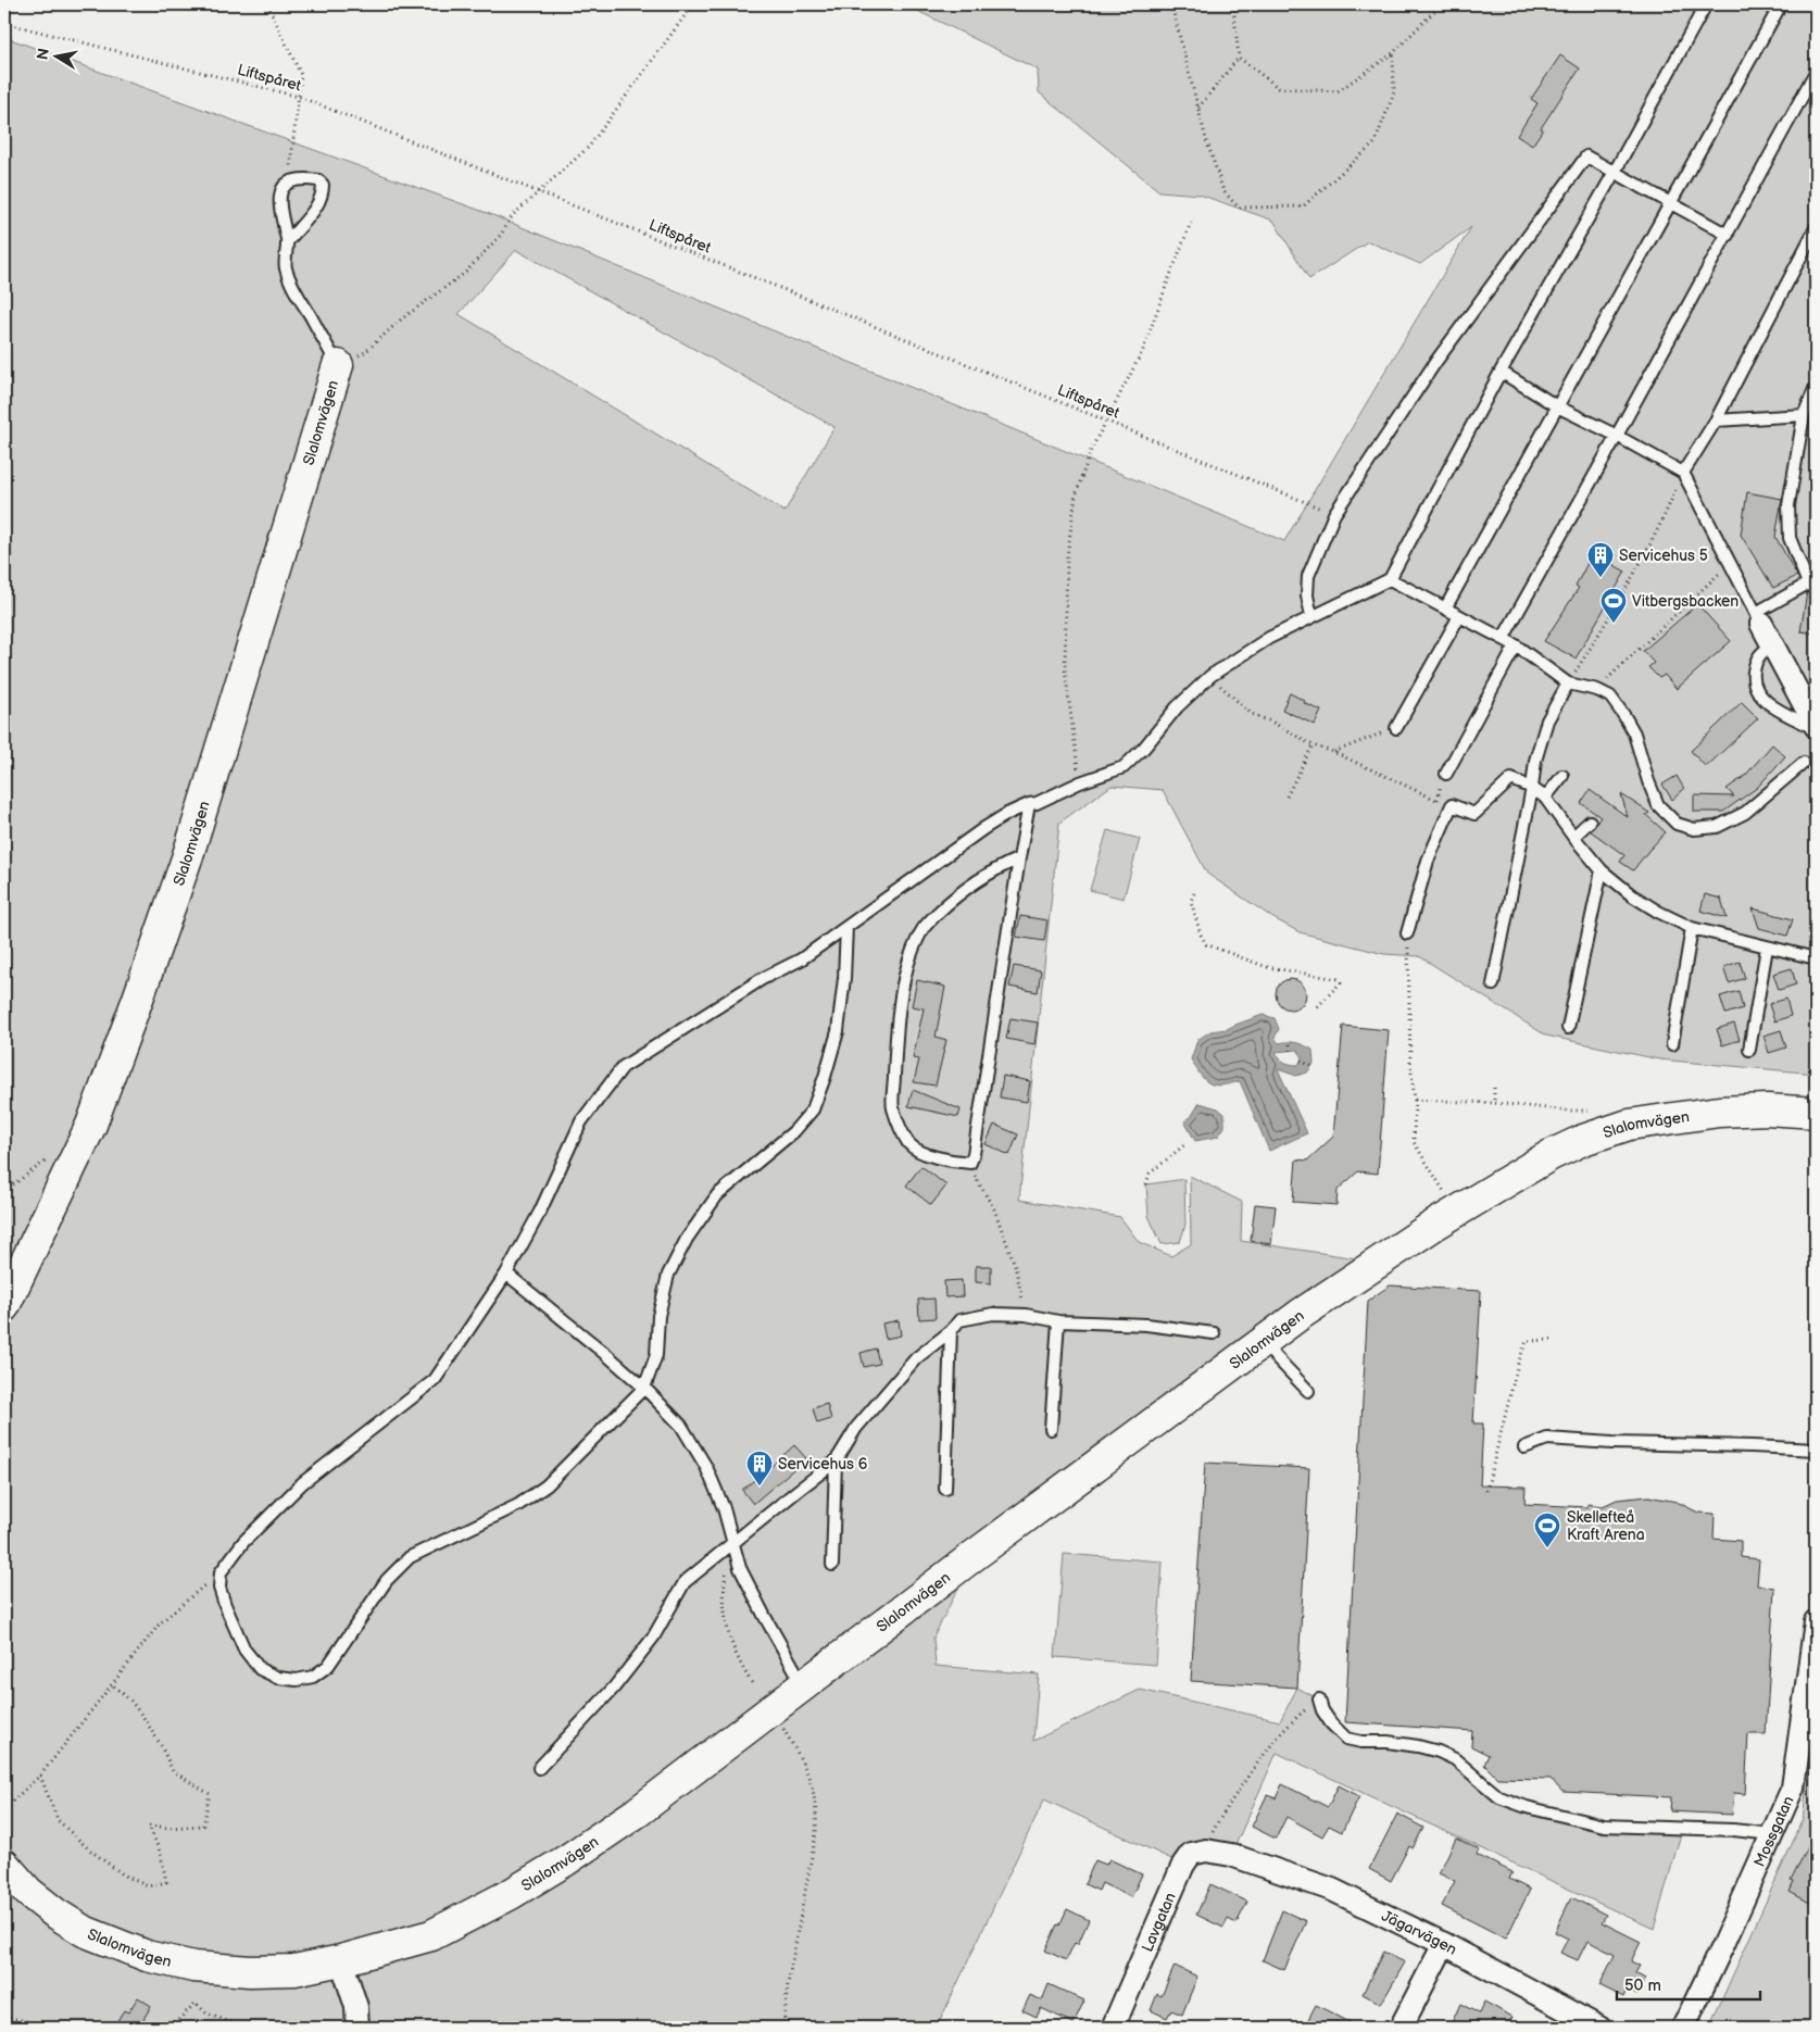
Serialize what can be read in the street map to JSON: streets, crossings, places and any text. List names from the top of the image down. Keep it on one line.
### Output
{"streets":{"street":["Slalomvägen","Mossgatan","Lavgatan","Jägarvägen"],"path":["Liftspåret"]},"crossings":[["Lavgatan","Jägarvägen"]],"places":{"building":["Servicehus 5","Servicehus 6"],"sports":["Vitbergsbacken","Skellefteå Kraft Arena"]},"scale_bar":"50 m","north":"left"}
